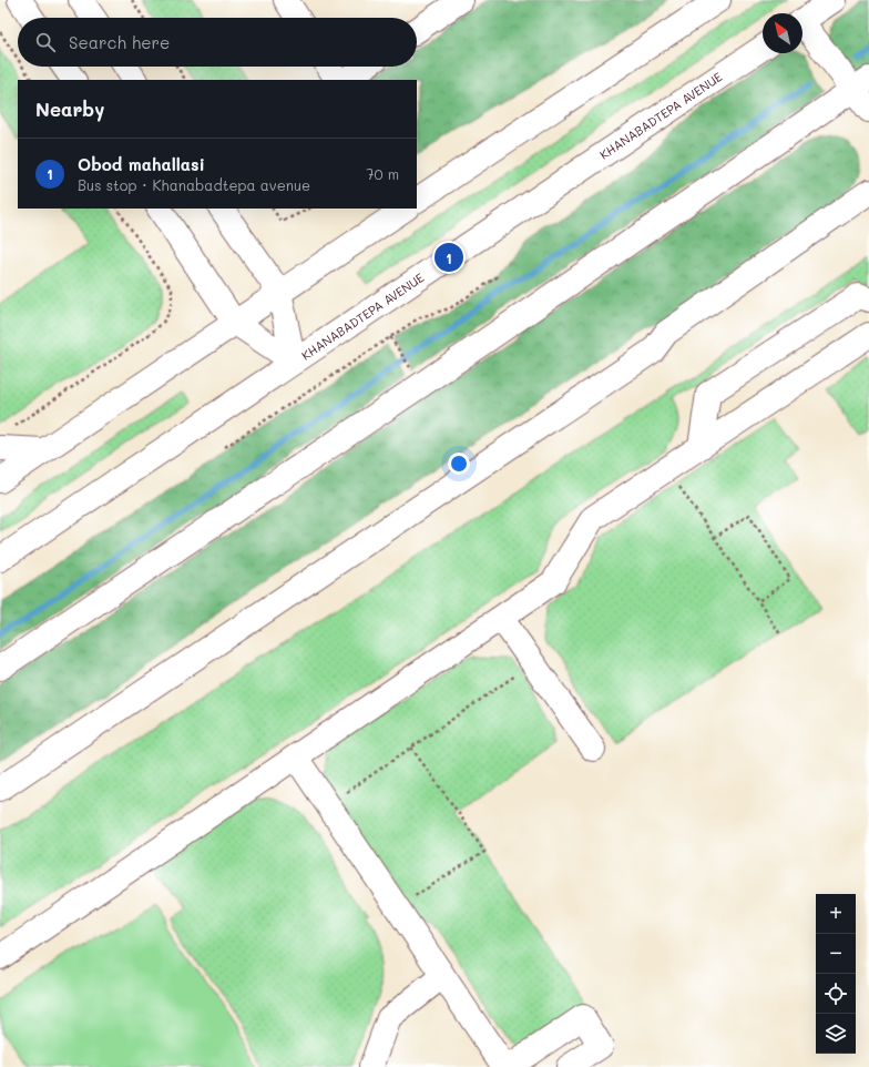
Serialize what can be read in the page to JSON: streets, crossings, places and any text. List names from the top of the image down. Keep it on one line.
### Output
{"streets":{"main road":["KHANABADTEPA AVENUE"]},"north":"top left","page":{"search":"Search here","heading":"Nearby","list":[{"mark":"1","name":"Obod mahallasi","note":"Bus stop · Khanabadtepa avenue","value":"70 m"}],"pins":"1","map_buttons":["+","−"]}}
